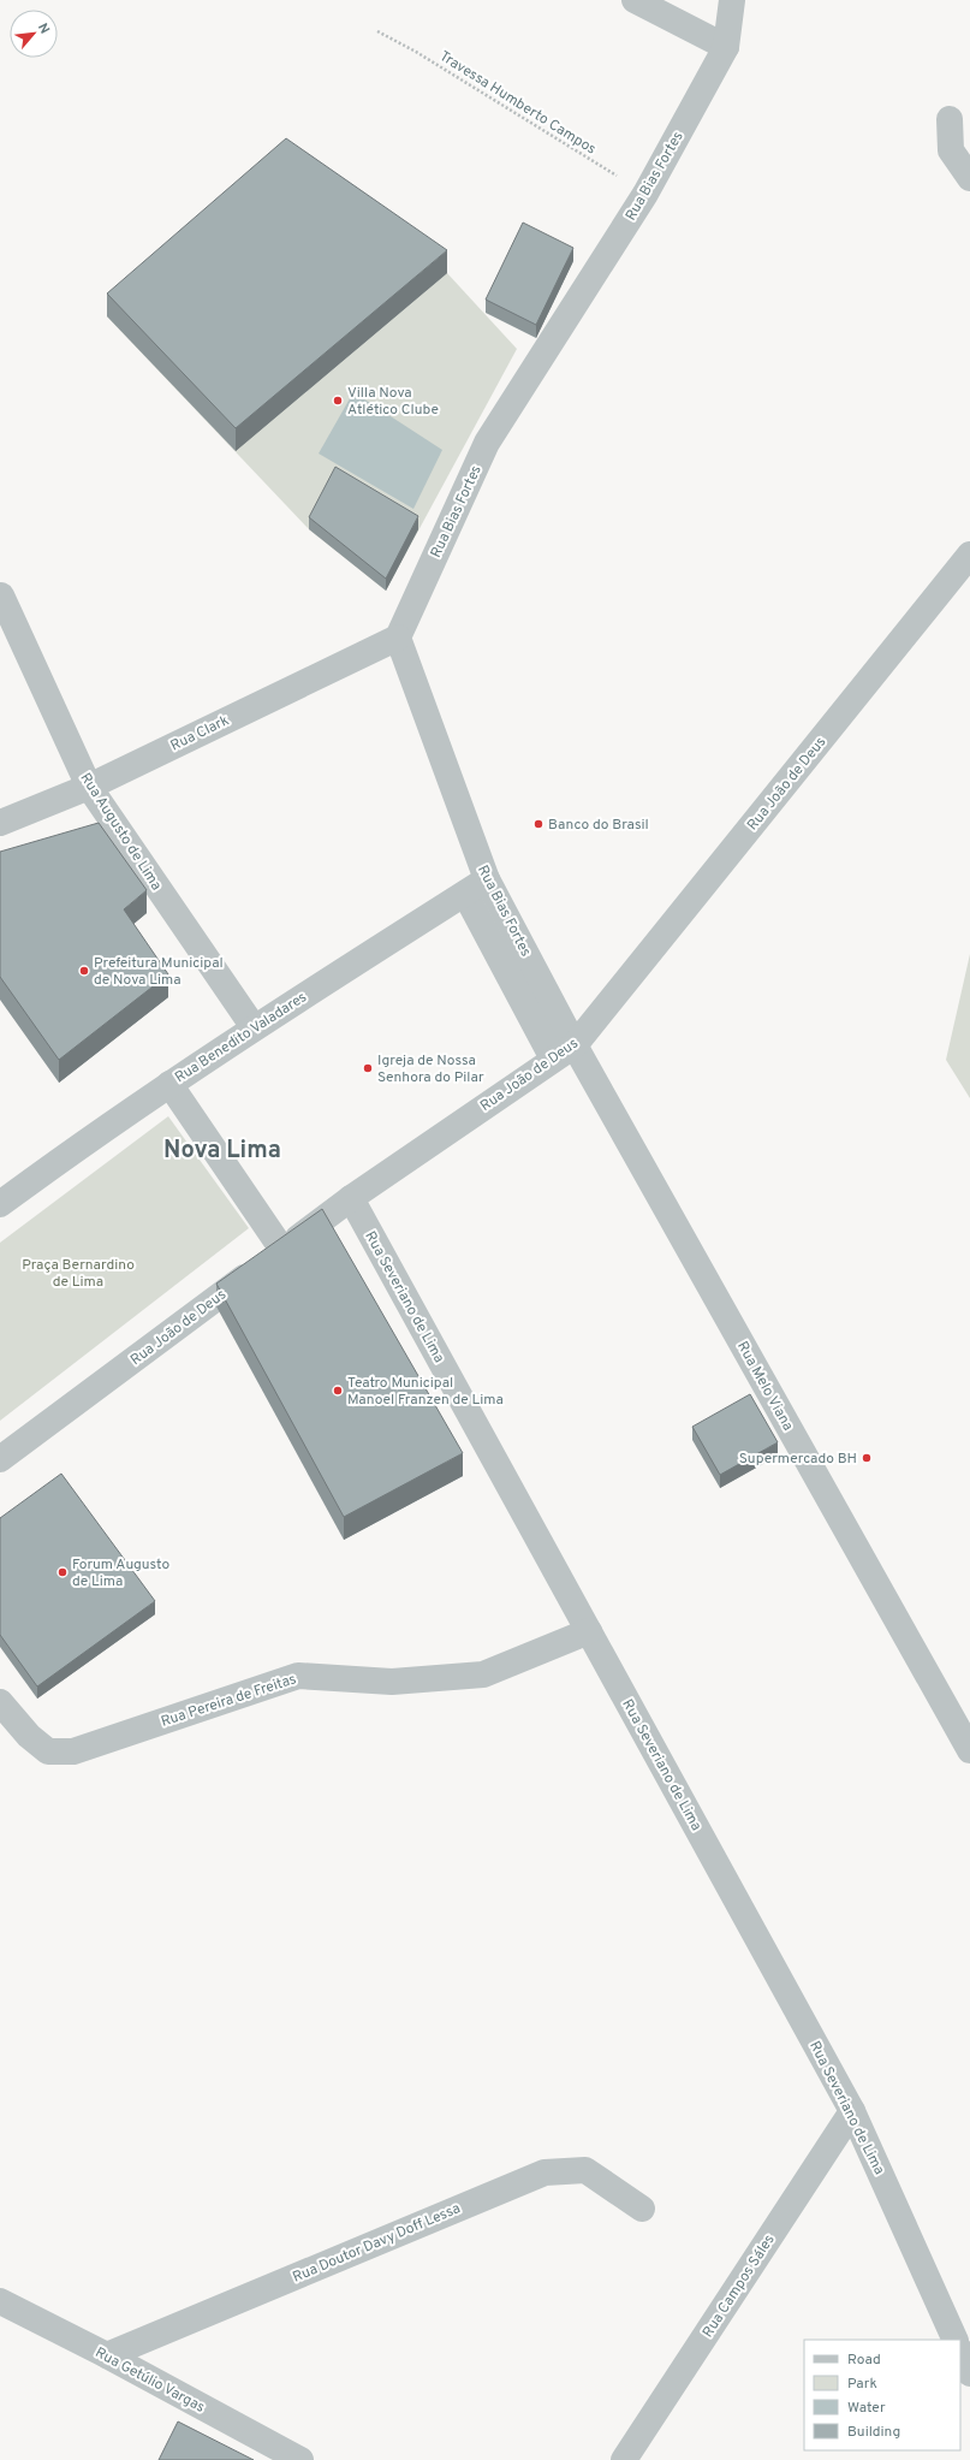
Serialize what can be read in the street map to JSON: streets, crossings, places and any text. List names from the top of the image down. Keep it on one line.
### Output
{"streets":{"street":["Rua Bias Fortes","Rua Clark","Rua João de Deus","Rua Augusto de Lima","Rua Benedito Valadares","Rua Severiano de Lima","Rua Melo Viana","Rua Pereira de Freitas","Rua Doutor Davy Doff Lessa","Rua Campos Sáles","Rua Getúlio Vargas"],"path":["Travessa Humberto Campos"]},"crossings":[["Travessa Humberto Campos","Rua Bias Fortes"],["Rua Bias Fortes","Rua Clark"],["Rua Bias Fortes","Rua João de Deus"],["Rua Bias Fortes","Rua Benedito Valadares"],["Rua Bias Fortes","Rua Melo Viana"],["Rua Clark","Rua Augusto de Lima"],["Rua João de Deus","Rua Severiano de Lima"],["Rua João de Deus","Rua Melo Viana"],["Rua Augusto de Lima","Rua Benedito Valadares"],["Rua Severiano de Lima","Rua Pereira de Freitas"],["Rua Severiano de Lima","Rua Campos Sáles"],["Rua Doutor Davy Doff Lessa","Rua Getúlio Vargas"]],"districts":["Nova Lima"],"parks":["Praça Bernardino de Lima"],"places":["Villa Nova Atlético Clube","Banco do Brasil","Prefeitura Municipal de Nova Lima","Igreja de Nossa Senhora do Pilar","Teatro Municipal Manoel Franzen de Lima","Supermercado BH","Forum Augusto de Lima"],"legend":["Road","Park","Water","Building"],"north":"top right"}
